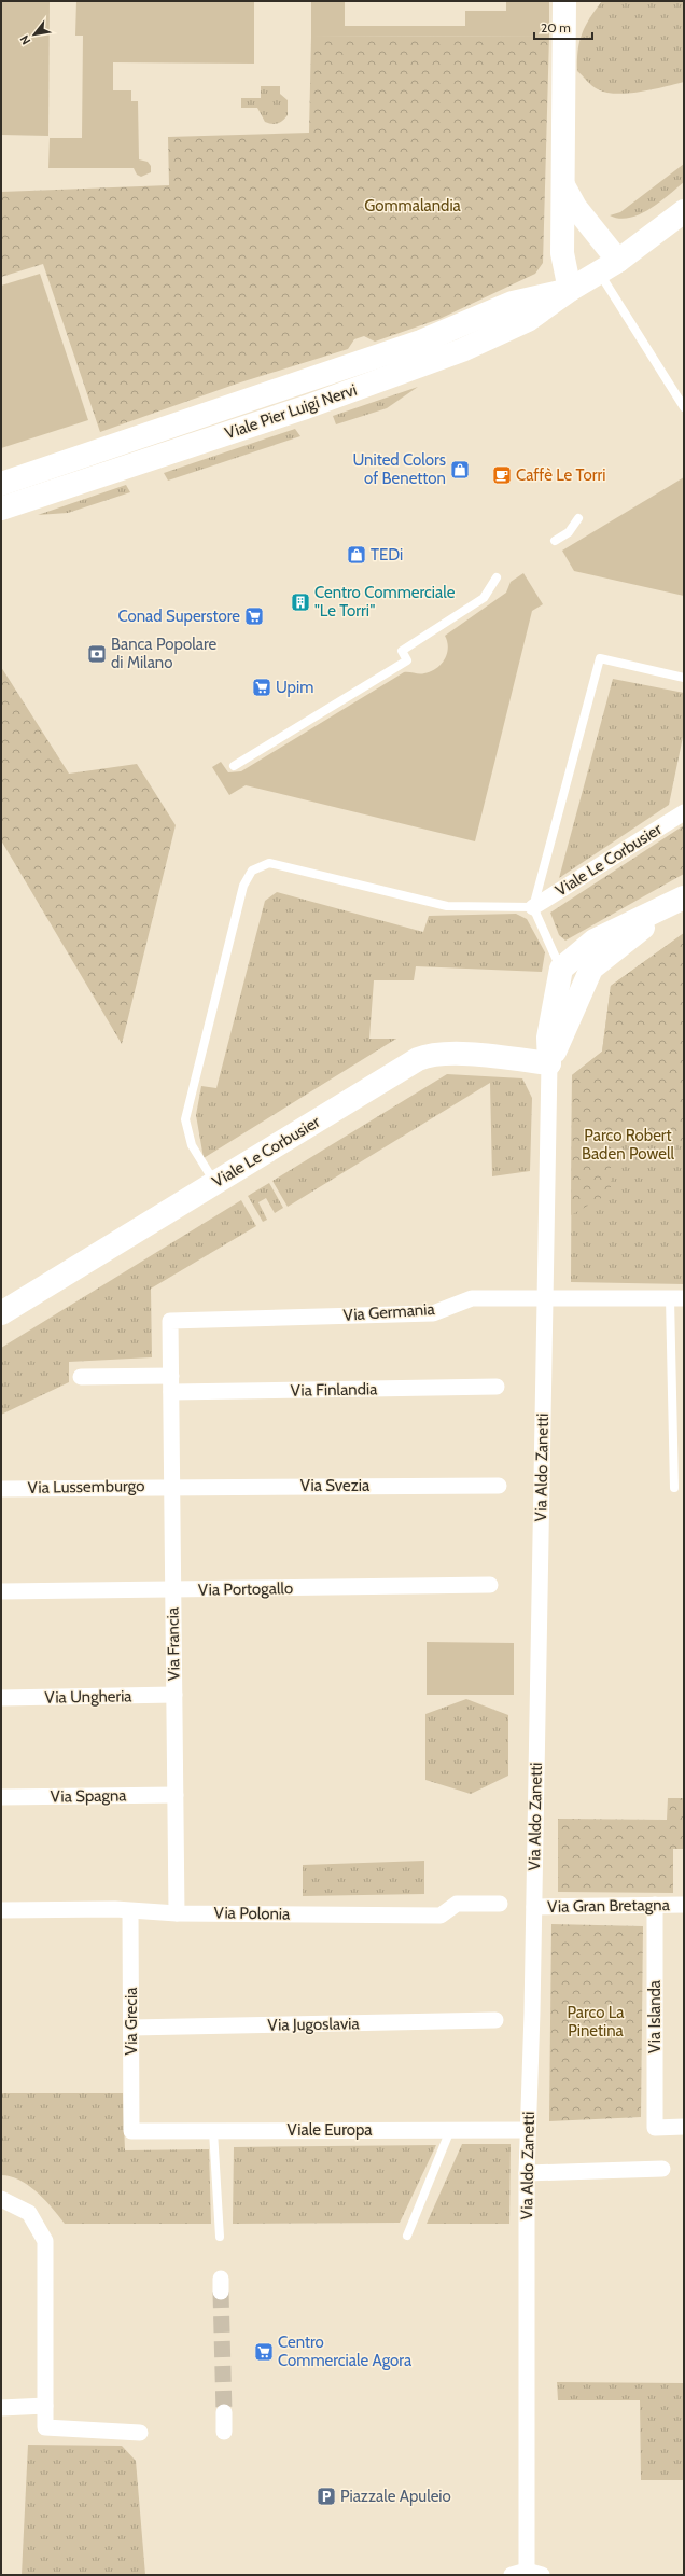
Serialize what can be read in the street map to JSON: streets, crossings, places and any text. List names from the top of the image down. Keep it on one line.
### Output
{"streets":{"street":["Viale Pier Luigi Nervi","Viale Le Corbusier","Via Germania","Via Finlandia","Via Aldo Zanetti","Via Svezia","Via Lussemburgo","Via Portogallo","Via Francia","Via Ungheria","Via Spagna","Via Gran Bretagna","Via Polonia","Via Islanda","Via Grecia","Via Jugoslavia","Viale Europa"]},"crossings":[["Viale Le Corbusier","Via Aldo Zanetti"],["Via Germania","Via Aldo Zanetti"],["Via Germania","Via Francia"],["Via Finlandia","Via Francia"],["Via Aldo Zanetti","Via Gran Bretagna"],["Via Aldo Zanetti","Viale Europa"],["Via Svezia","Via Lussemburgo"],["Via Svezia","Via Francia"],["Via Lussemburgo","Via Francia"],["Via Portogallo","Via Francia"],["Via Francia","Via Ungheria"],["Via Francia","Via Spagna"],["Via Francia","Via Polonia"],["Via Gran Bretagna","Via Islanda"],["Via Polonia","Via Grecia"],["Via Grecia","Via Jugoslavia"],["Via Grecia","Viale Europa"]],"parks":["Gommalandia","Parco Robert Baden Powell","Parco La Pinetina"],"places":{"shop":["United Colors of Benetton","TEDi"],"cafe":["Caffè Le Torri"],"building":["Centro Commerciale \"Le Torri\""],"supermarket":["Conad Superstore","Upim","Centro Commerciale Agora"],"bank":["Banca Popolare di Milano"],"parking":["Piazzale Apuleio"]},"scale_bar":"20 m","north":"bottom left"}
